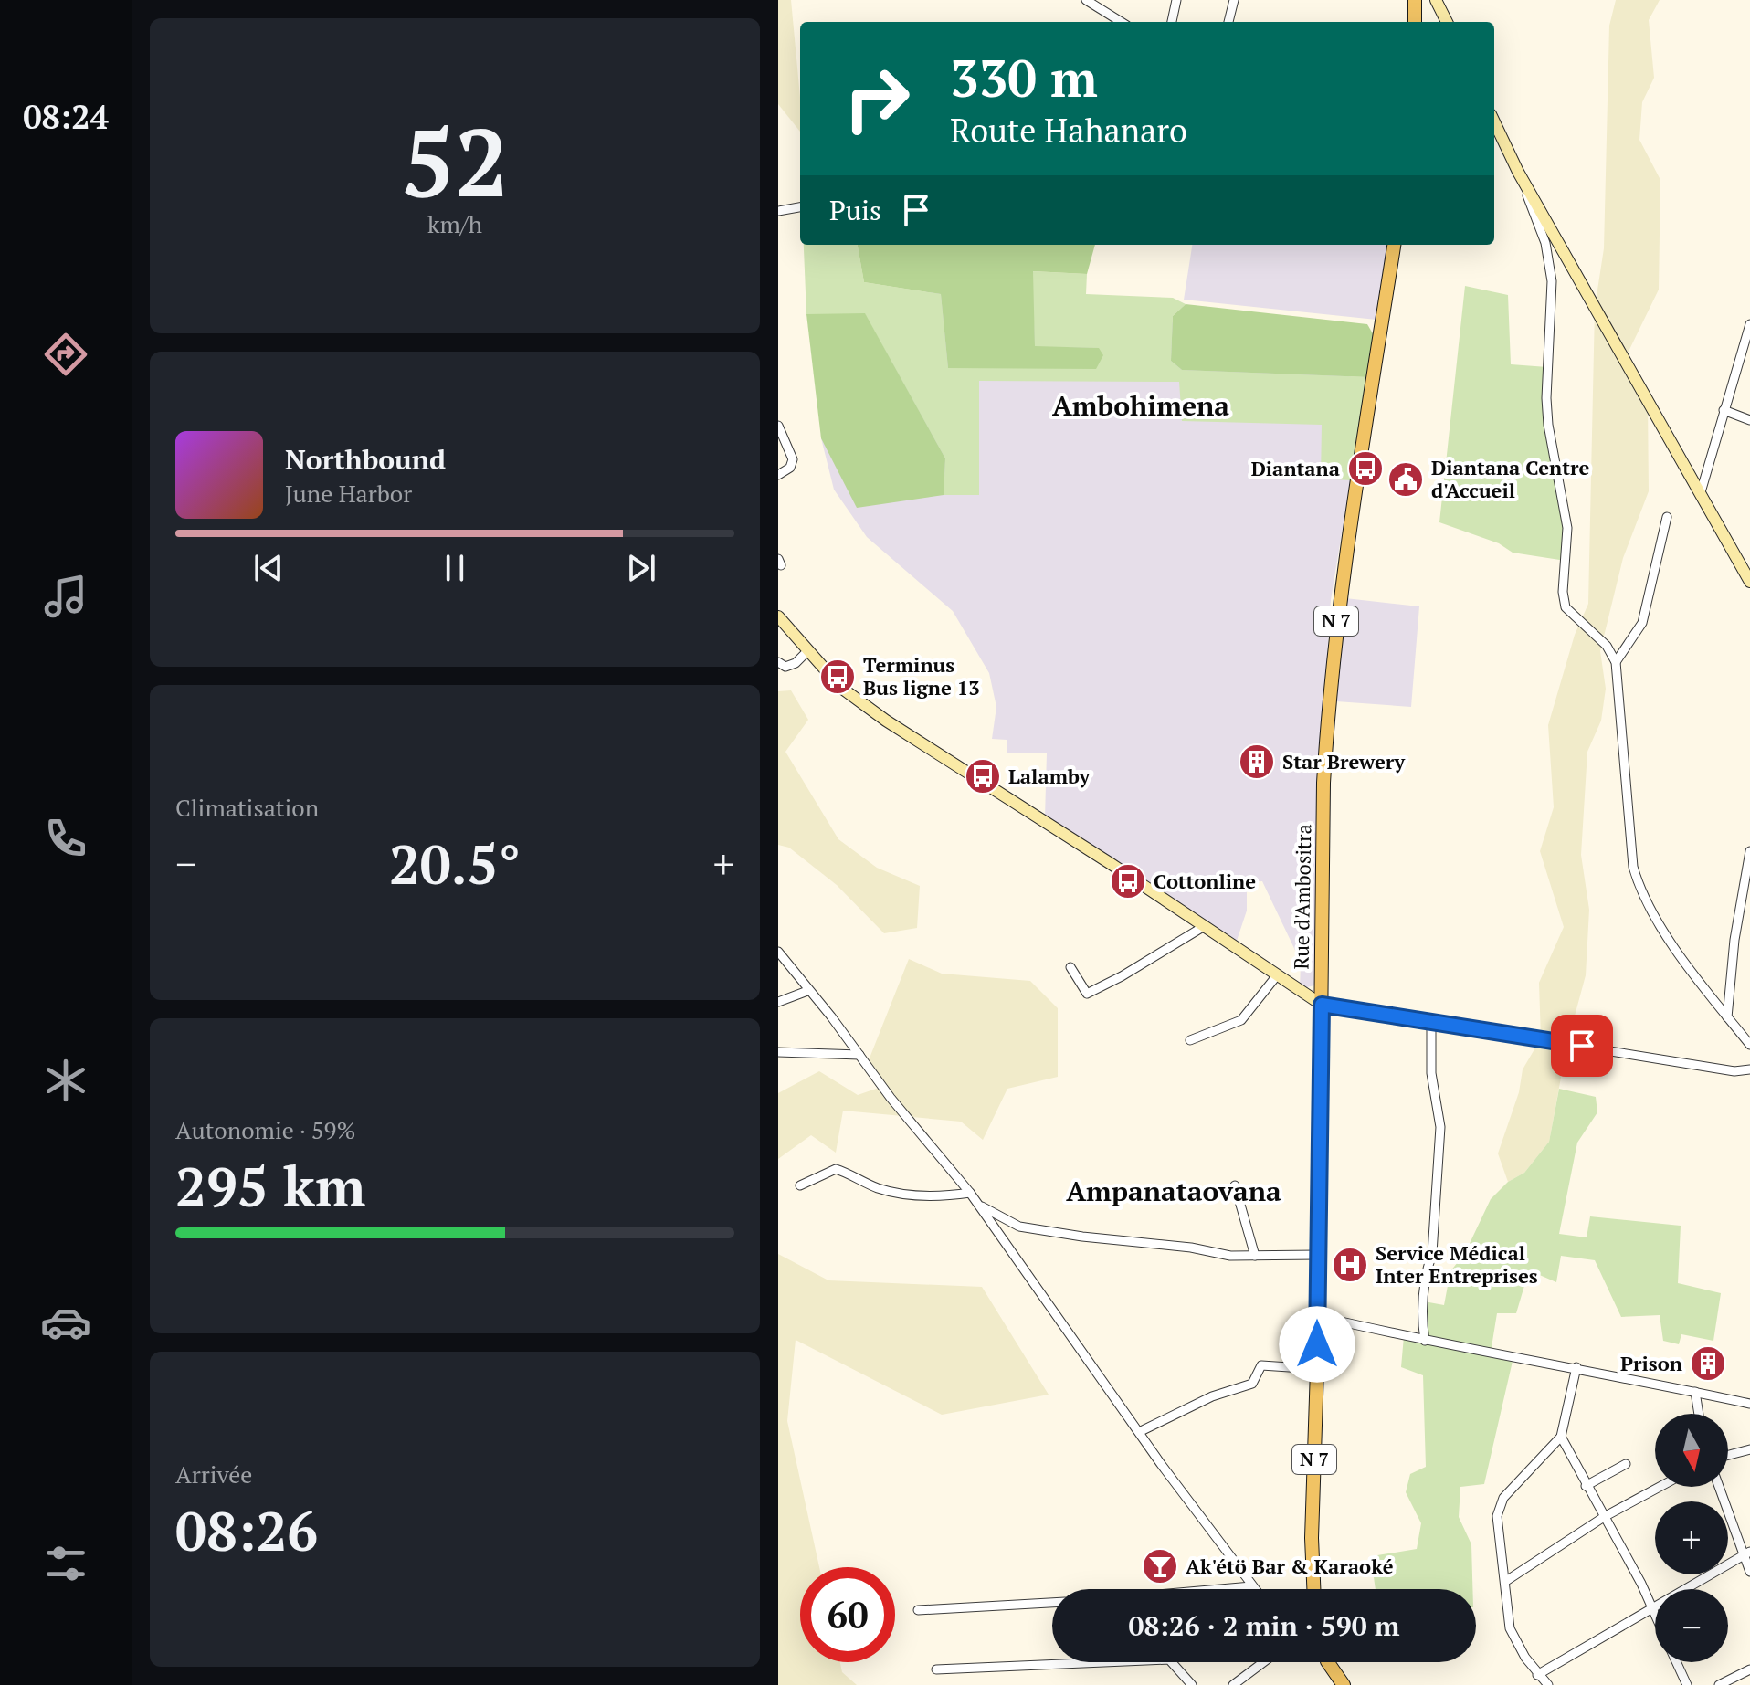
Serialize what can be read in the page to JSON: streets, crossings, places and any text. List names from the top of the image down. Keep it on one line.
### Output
{"streets":{"main road":["N 7","Rue d'Ambositra"]},"districts":["Ambohimena","Ampanataovana"],"places":{"bus stop":["Diantana","Terminus Bus ligne 13","Lalamby","Cottonline"],"public building":["Diantana Centre d'Accueil"],"building":["Star Brewery","Prison"],"hospital":["Service Médical Inter Entreprises"],"bar":["Ak'étö Bar & Karaoké"]},"north":"bottom","page":{"tabs":"08:24","tile":[["52","km/h"],"Climatisation",["Autonomie · 59%","295 km"],["Arrivée","08:26"]],"turn":["330 m","Route Hahanaro"],"then":"Puis","song":["Northbound","June Harbor"],"heat":["−","20.5°","+"],"map_buttons":["+","−"],"limit":"60","trip":"08:26 · 2 min · 590 m"}}
